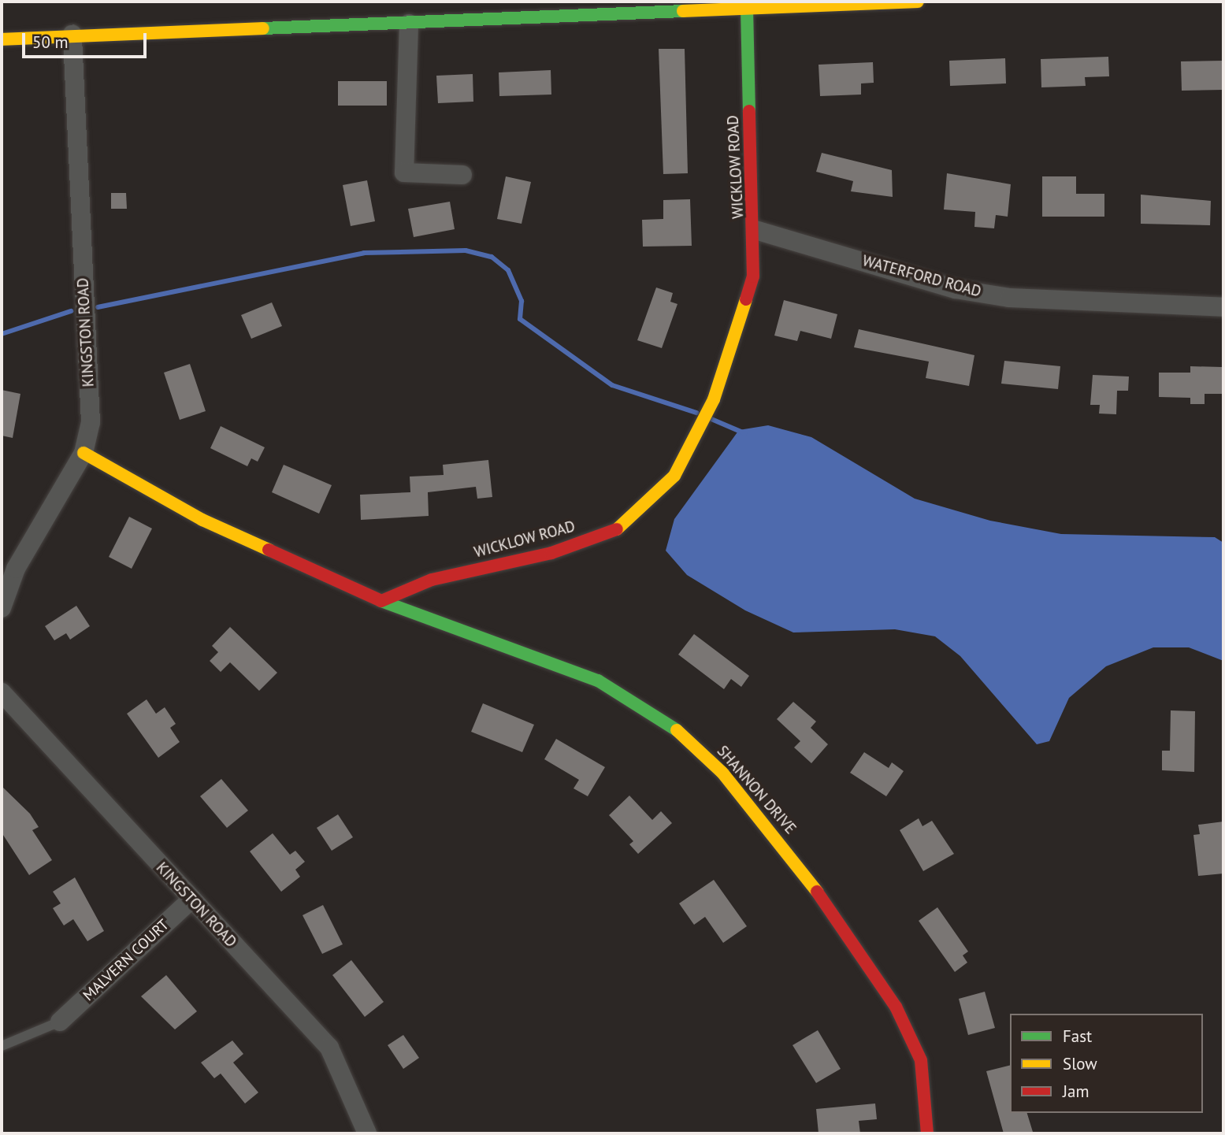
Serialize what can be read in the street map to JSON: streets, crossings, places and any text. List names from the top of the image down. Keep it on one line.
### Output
{"streets":{"street":["WICKLOW ROAD","WATERFORD ROAD","KINGSTON ROAD","SHANNON DRIVE","MALVERN COURT"]},"crossings":[["WICKLOW ROAD","WATERFORD ROAD"],["WICKLOW ROAD","SHANNON DRIVE"],["KINGSTON ROAD","MALVERN COURT"]],"legend":["Fast","Slow","Jam"],"scale_bar":"50 m"}
